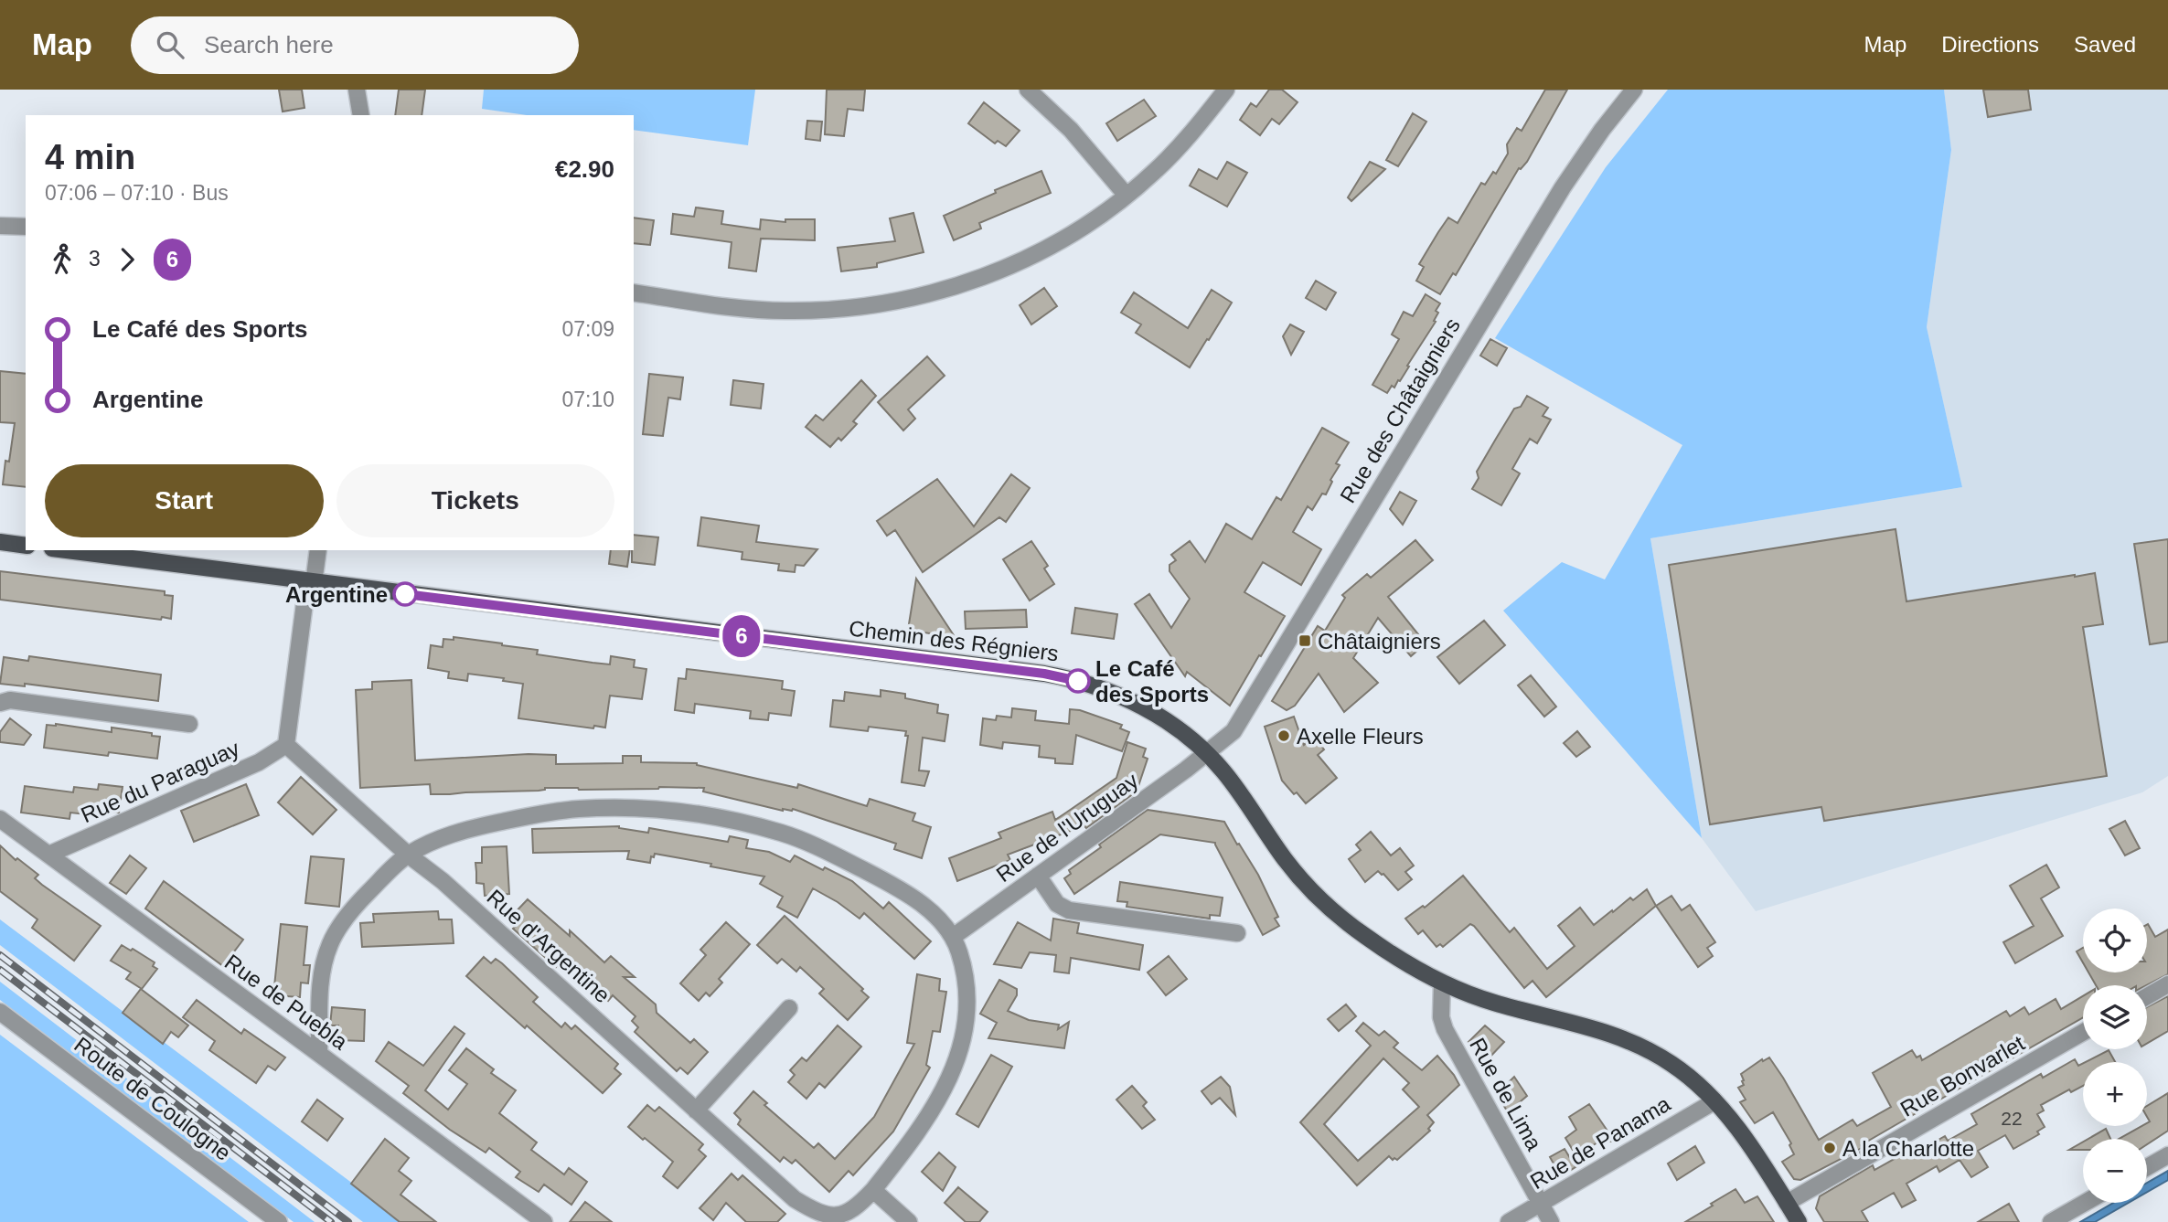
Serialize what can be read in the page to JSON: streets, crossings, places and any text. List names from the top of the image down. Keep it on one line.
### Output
{"streets":{"main road":["Chemin des Régniers"],"street":["Rue des Châtaigniers","Rue du Paraguay","Rue de l'Uruguay","Rue d'Argentine","Rue de Puebla","Rue Bonvarlet","Rue de Lima","Route de Coulogne","Rue de Panama"]},"crossings":[["Rue des Châtaigniers","Chemin des Régniers"],["Rue des Châtaigniers","Rue de l'Uruguay"],["Chemin des Régniers","Rue de l'Uruguay"],["Chemin des Régniers","Rue Bonvarlet"],["Chemin des Régniers","Rue de Lima"],["Chemin des Régniers","Rue de Panama"],["Rue du Paraguay","Rue d'Argentine"],["Rue du Paraguay","Rue de Puebla"],["Rue de l'Uruguay","Rue d'Argentine"],["Rue de Lima","Rue de Panama"]],"places":{"other":["Argentine","Le Café des Sports","Axelle Fleurs","A la Charlotte"],"transit":["Châtaigniers"]},"lines":["bus line 6"],"house_numbers":["22"],"page":{"header":"Map","search":"Search here","nav":["Map","Directions","Saved"],"on_map":"6","heading":["4 min","07:06 – 07:10 · Bus","€2.90"],"legs":["3","6"],"list":[{"name":"Le Café des Sports","value":"07:09"},{"name":"Argentine","value":"07:10"}],"buttons":["Start","Tickets"],"map_buttons":["+","−"]}}
